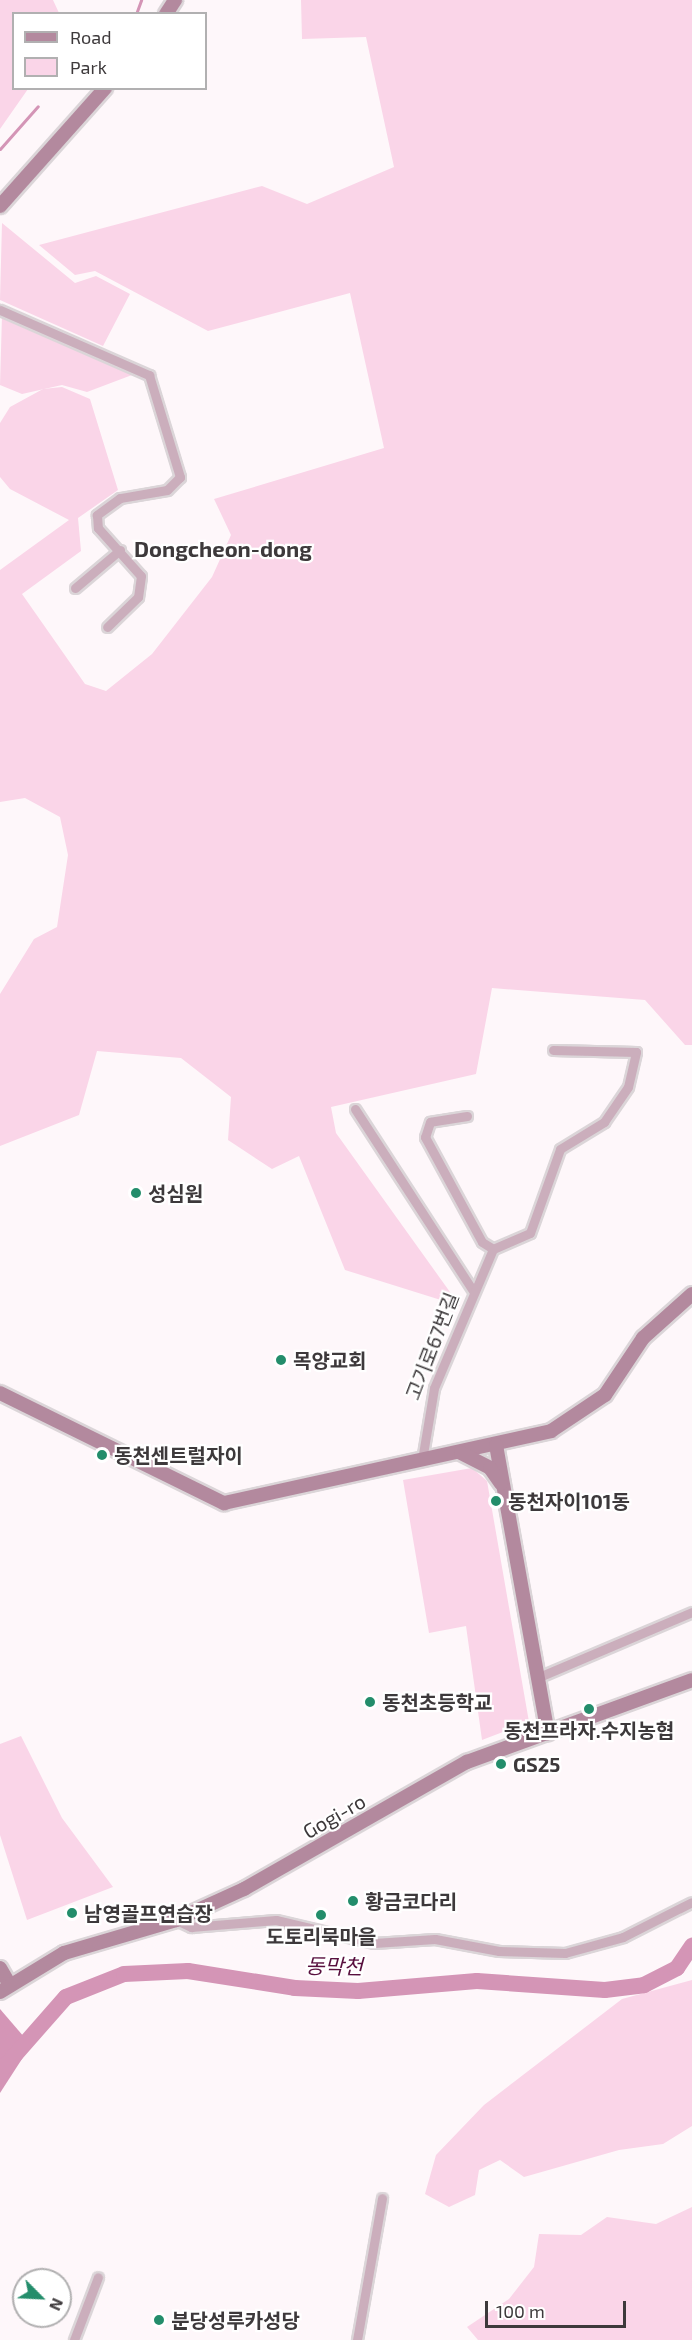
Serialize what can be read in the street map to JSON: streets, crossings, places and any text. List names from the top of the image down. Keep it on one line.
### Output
{"streets":{"street":["고기로67번길","Gogi-ro"]},"districts":["Dongcheon-dong"],"water":["동막천"],"places":["성심원","목양교회","동천센트럴자이","동천자이101동","동천초등학교","동천프라자.수지농협","GS25","황금코다리","남영골프연습장","도토리묵마을","분당성루카성당"],"legend":["Road","Park"],"scale_bar":"100 m","north":"bottom right"}
